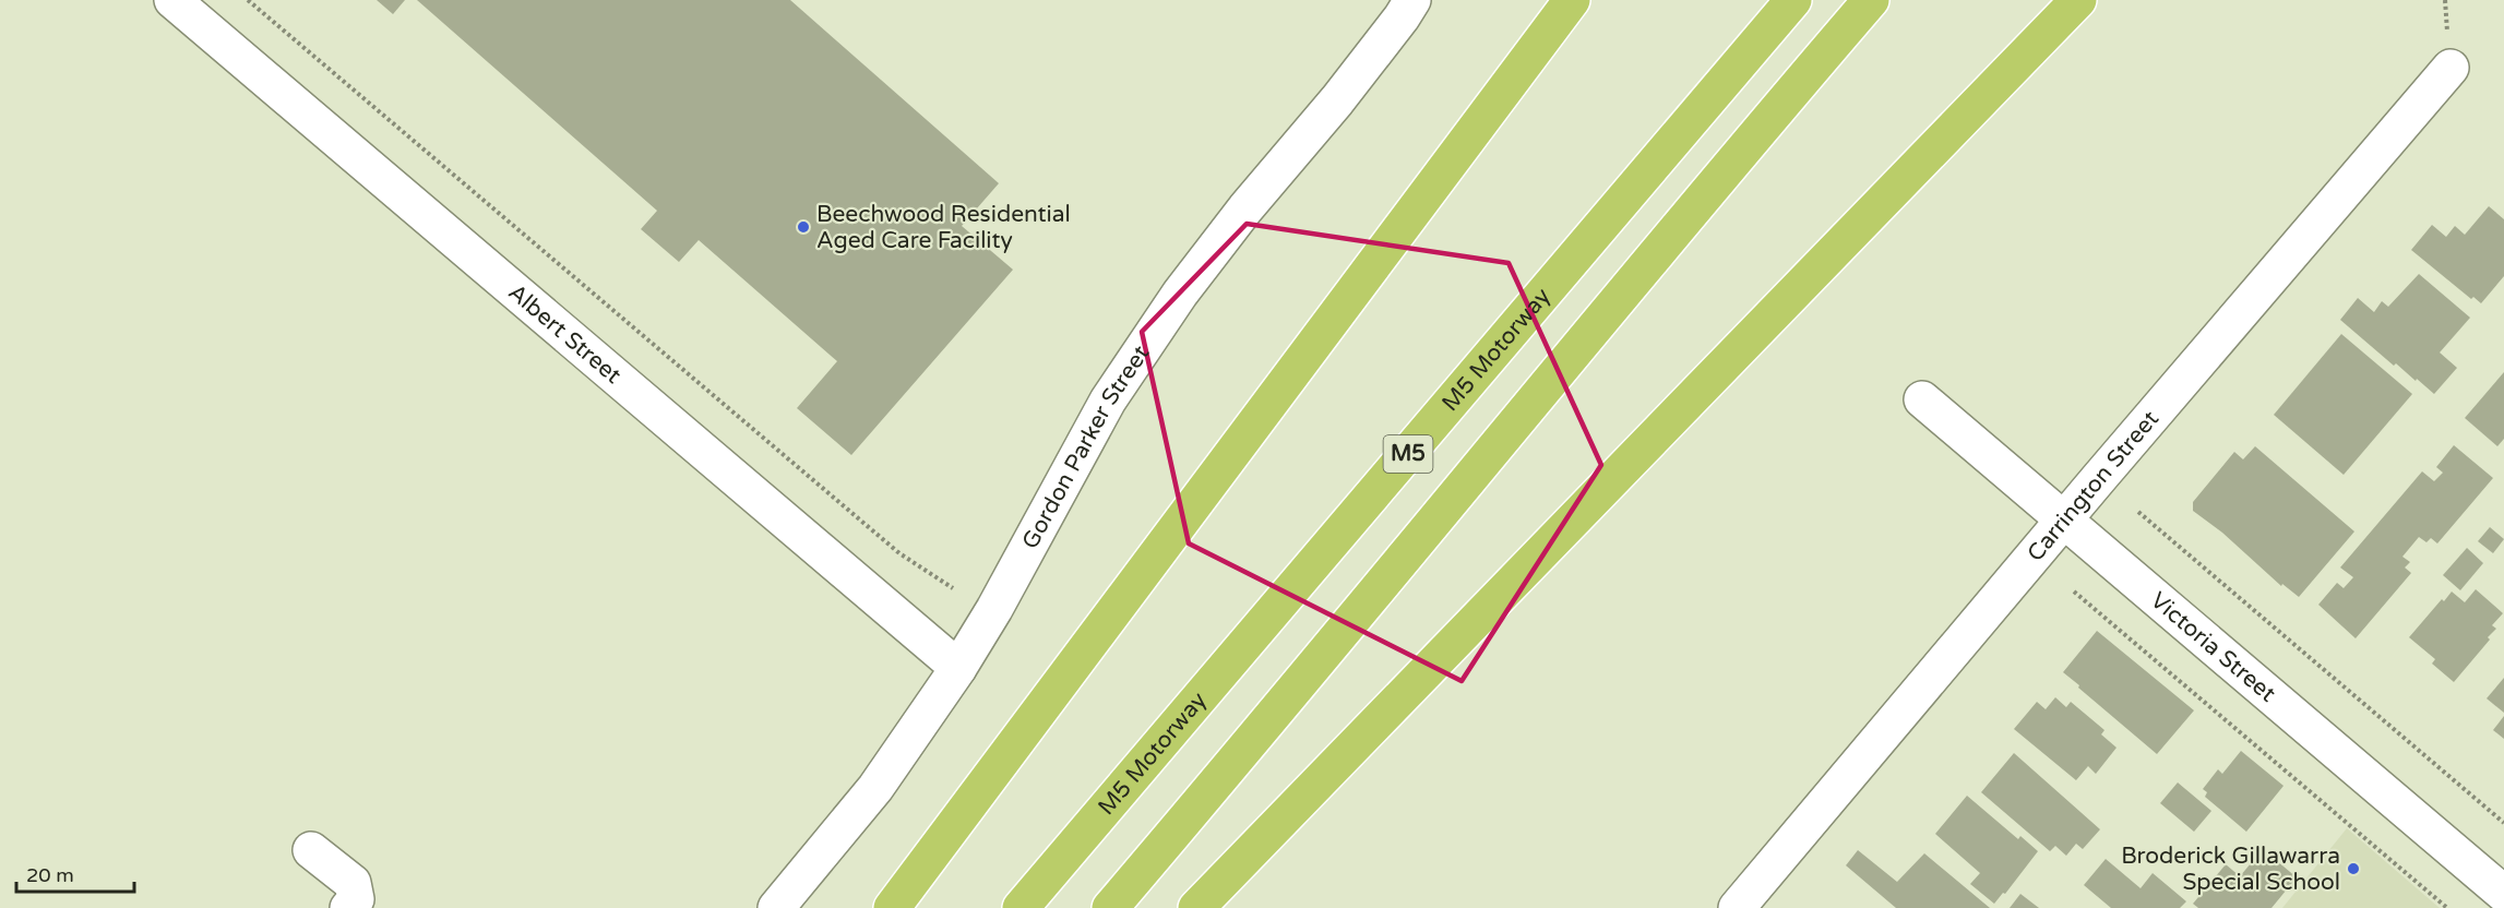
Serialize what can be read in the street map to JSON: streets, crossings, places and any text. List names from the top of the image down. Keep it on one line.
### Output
{"streets":{"highway":["M5 Motorway","M5"],"street":["Albert Street","Gordon Parker Street","Carrington Street","Victoria Street"]},"crossings":[["Albert Street","Gordon Parker Street"],["Carrington Street","Victoria Street"]],"places":["Beechwood Residential Aged Care Facility","Broderick Gillawarra Special School"],"scale_bar":"20 m"}
